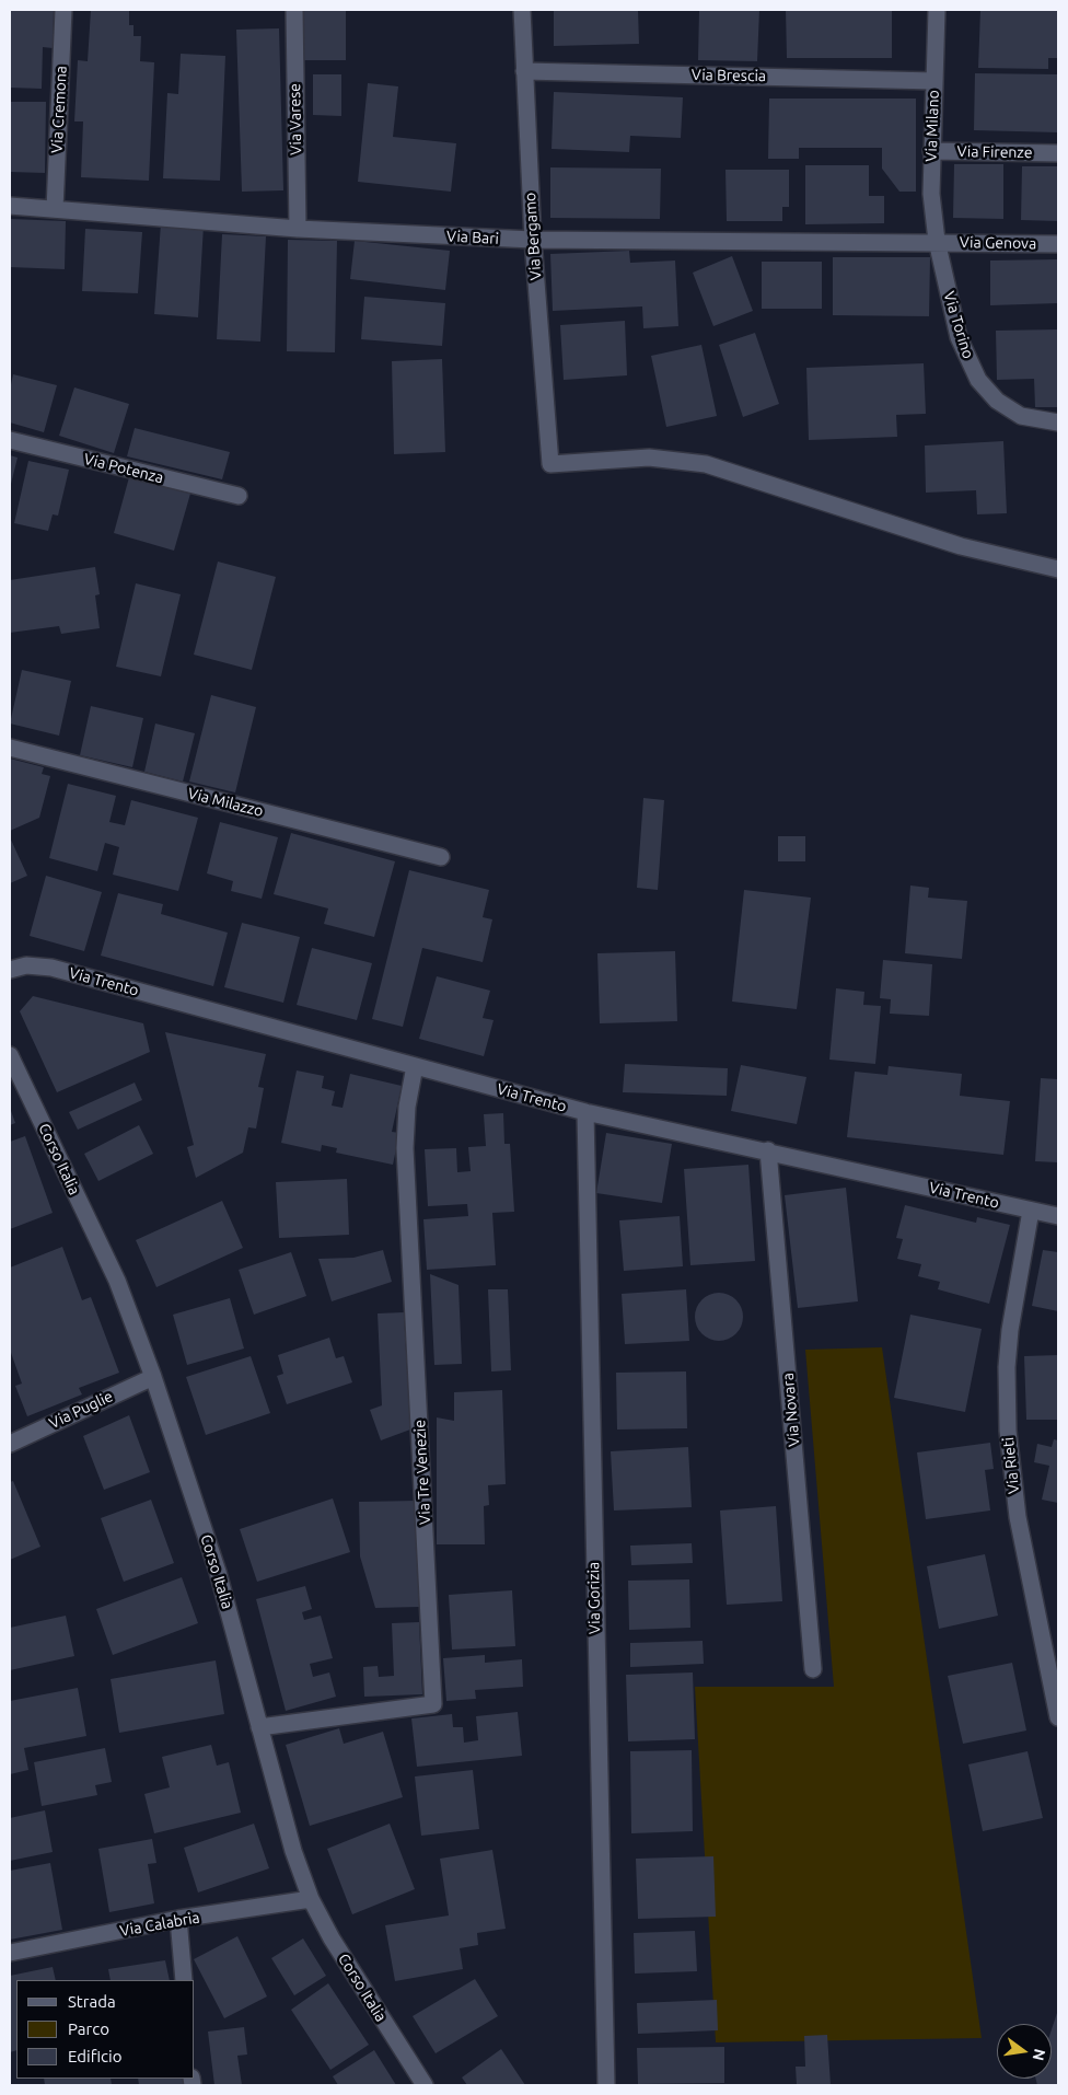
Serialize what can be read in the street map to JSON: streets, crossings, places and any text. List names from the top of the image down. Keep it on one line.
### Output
{"streets":{"street":["Via Brescia","Via Cremona","Via Varese","Via Milano","Via Firenze","Via Bergamo","Via Bari","Via Genova","Via Torino","Via Potenza","Via Milazzo","Via Trento","Corso Italia","Via Puglie","Via Novara","Via Rieti","Via Tre Venezie","Via Gorizia","Via Calabria"]},"crossings":[["Via Brescia","Via Milano"],["Via Brescia","Via Bergamo"],["Via Cremona","Via Bari"],["Via Varese","Via Bari"],["Via Milano","Via Firenze"],["Via Milano","Via Bari"],["Via Milano","Via Genova"],["Via Milano","Via Torino"],["Via Bergamo","Via Bari"],["Via Bari","Via Genova"],["Via Bari","Via Torino"],["Via Genova","Via Torino"],["Via Trento","Via Novara"],["Via Trento","Via Rieti"],["Via Trento","Via Tre Venezie"],["Via Trento","Via Gorizia"],["Corso Italia","Via Puglie"],["Corso Italia","Via Tre Venezie"],["Corso Italia","Via Calabria"]],"legend":["Strada","Parco","Edificio"],"north":"right"}
